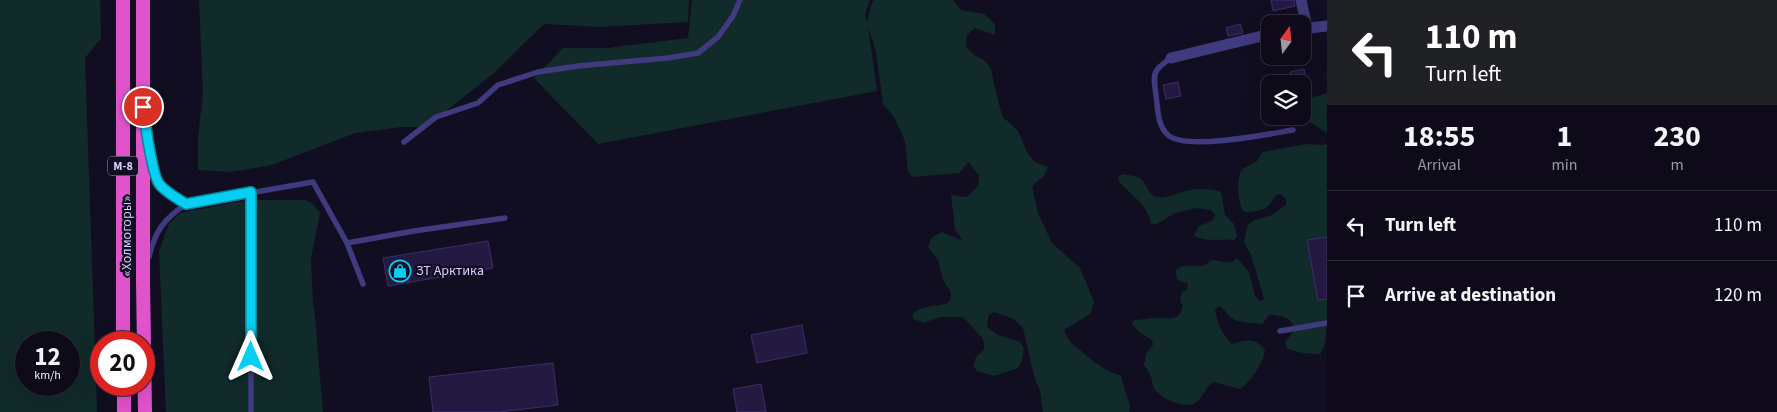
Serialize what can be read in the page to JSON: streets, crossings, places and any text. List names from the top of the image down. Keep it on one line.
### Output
{"streets":{"highway":["М-8","«Холмогоры»"]},"places":{"shop":["ЗТ Арктика"]},"north":"top","page":{"turn":["110 m","Turn left"],"eta":["18:55","Arrival","1","min","230","m"],"list":[{"name":"Turn left","value":"110 m"},{"name":"Arrive at destination","value":"120 m"}],"speed":"12 km/h","limit":"20"}}
